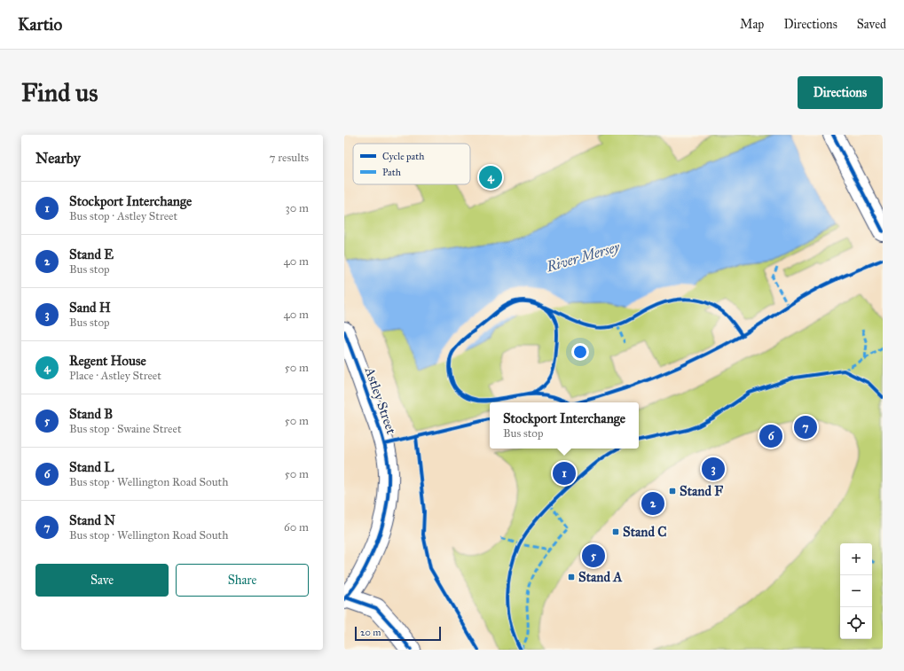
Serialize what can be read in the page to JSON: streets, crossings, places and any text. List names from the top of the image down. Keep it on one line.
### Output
{"streets":{"main road":["Astley Street"]},"water":["River Mersey"],"places":{"transit":["Stand F","Stand C","Stand A"]},"legend":["Cycle path","Path"],"scale_bar":"20 m","page":{"header":"Kartio","nav":["Map","Directions","Saved"],"buttons":["Directions",["Save","Share"]],"title":"Find us","heading":["Nearby","7 results"],"pins":["4","7","6","3","1","2","5"],"list":[{"mark":"1","name":"Stockport Interchange","note":"Bus stop · Astley Street","value":"30 m"},{"mark":"2","name":"Stand E","note":"Bus stop","value":"40 m"},{"mark":"3","name":"Sand H","note":"Bus stop","value":"40 m"},{"mark":"4","name":"Regent House","note":"Place · Astley Street","value":"50 m"},{"mark":"5","name":"Stand B","note":"Bus stop · Swaine Street","value":"50 m"},{"mark":"6","name":"Stand L","note":"Bus stop · Wellington Road South","value":"50 m"},{"mark":"7","name":"Stand N","note":"Bus stop · Wellington Road South","value":"60 m"}],"popup":["Stockport Interchange","Bus stop"],"map_buttons":["+","−"],"scale":"20 m"}}
